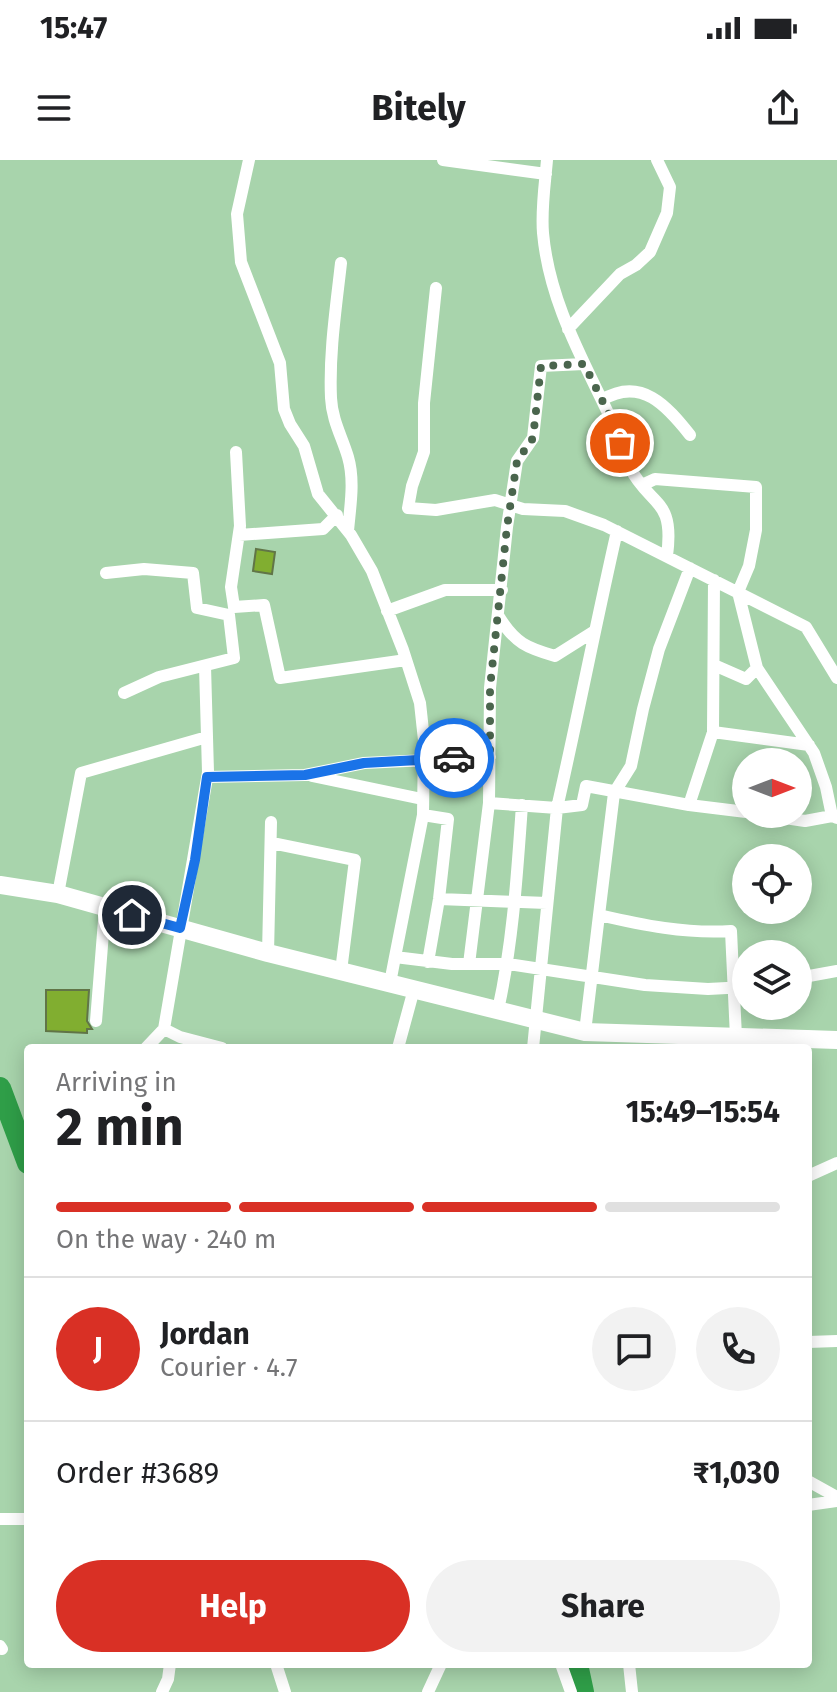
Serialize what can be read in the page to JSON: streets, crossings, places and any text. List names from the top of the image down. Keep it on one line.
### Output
{"north":"right","page":{"status":"15:47","header":"Bitely","heading":["2 min","Arriving in","15:49–15:54"],"panel":["Jordan","Courier · 4.7","Order #3689","₹1,030"],"bar":"On the way · 240 m","round":"J","buttons":["Help","Share"]}}
